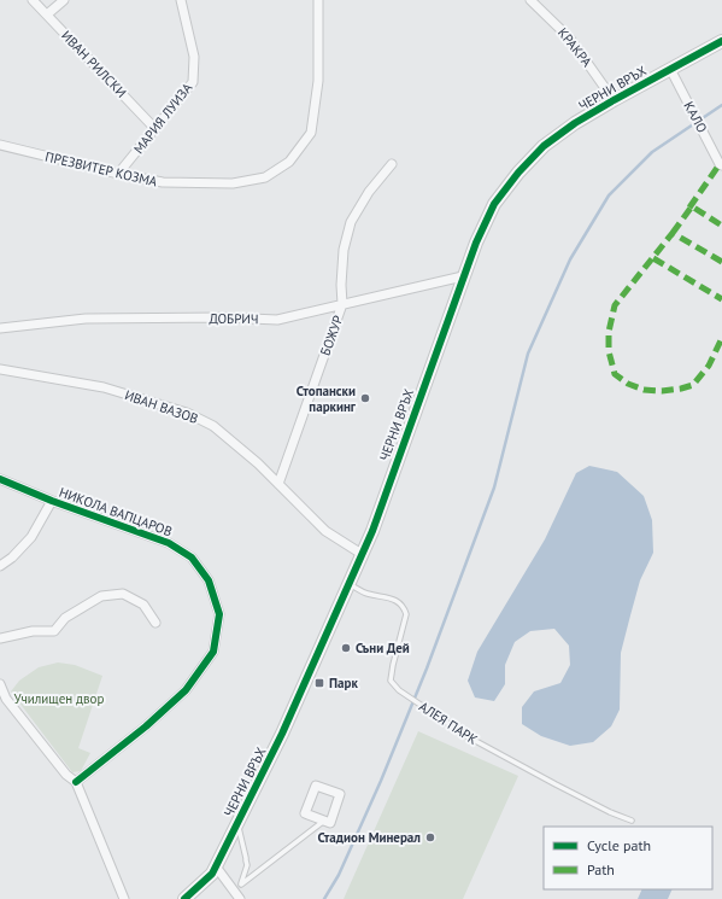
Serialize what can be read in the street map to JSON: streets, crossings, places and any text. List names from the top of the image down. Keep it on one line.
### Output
{"streets":{"street":["КРАКРА","ИВАН РИЛСКИ","ЧЕРНИ ВРЪХ","КАЛО","МАРИЯ ЛУИЗА","ПРЕЗВИТЕР КОЗМА","ДОБРИЧ","БОЖУР","ИВАН ВАЗОВ","НИКОЛА ВАПЦАРОВ"],"lane":["АЛЕЯ ПАРК"]},"crossings":[["КРАКРА","ЧЕРНИ ВРЪХ"],["ИВАН РИЛСКИ","МАРИЯ ЛУИЗА"],["ЧЕРНИ ВРЪХ","КАЛО"],["ЧЕРНИ ВРЪХ","ДОБРИЧ"],["ЧЕРНИ ВРЪХ","ИВАН ВАЗОВ"],["ЧЕРНИ ВРЪХ","АЛЕЯ ПАРК"],["МАРИЯ ЛУИЗА","ПРЕЗВИТЕР КОЗМА"],["ДОБРИЧ","БОЖУР"],["БОЖУР","ИВАН ВАЗОВ"]],"parks":["Училищен двор"],"places":{"other":["Стопански паркинг","Съни Дей","Стадион Минерал"],"transit":["Парк"]},"legend":["Cycle path","Path"]}
